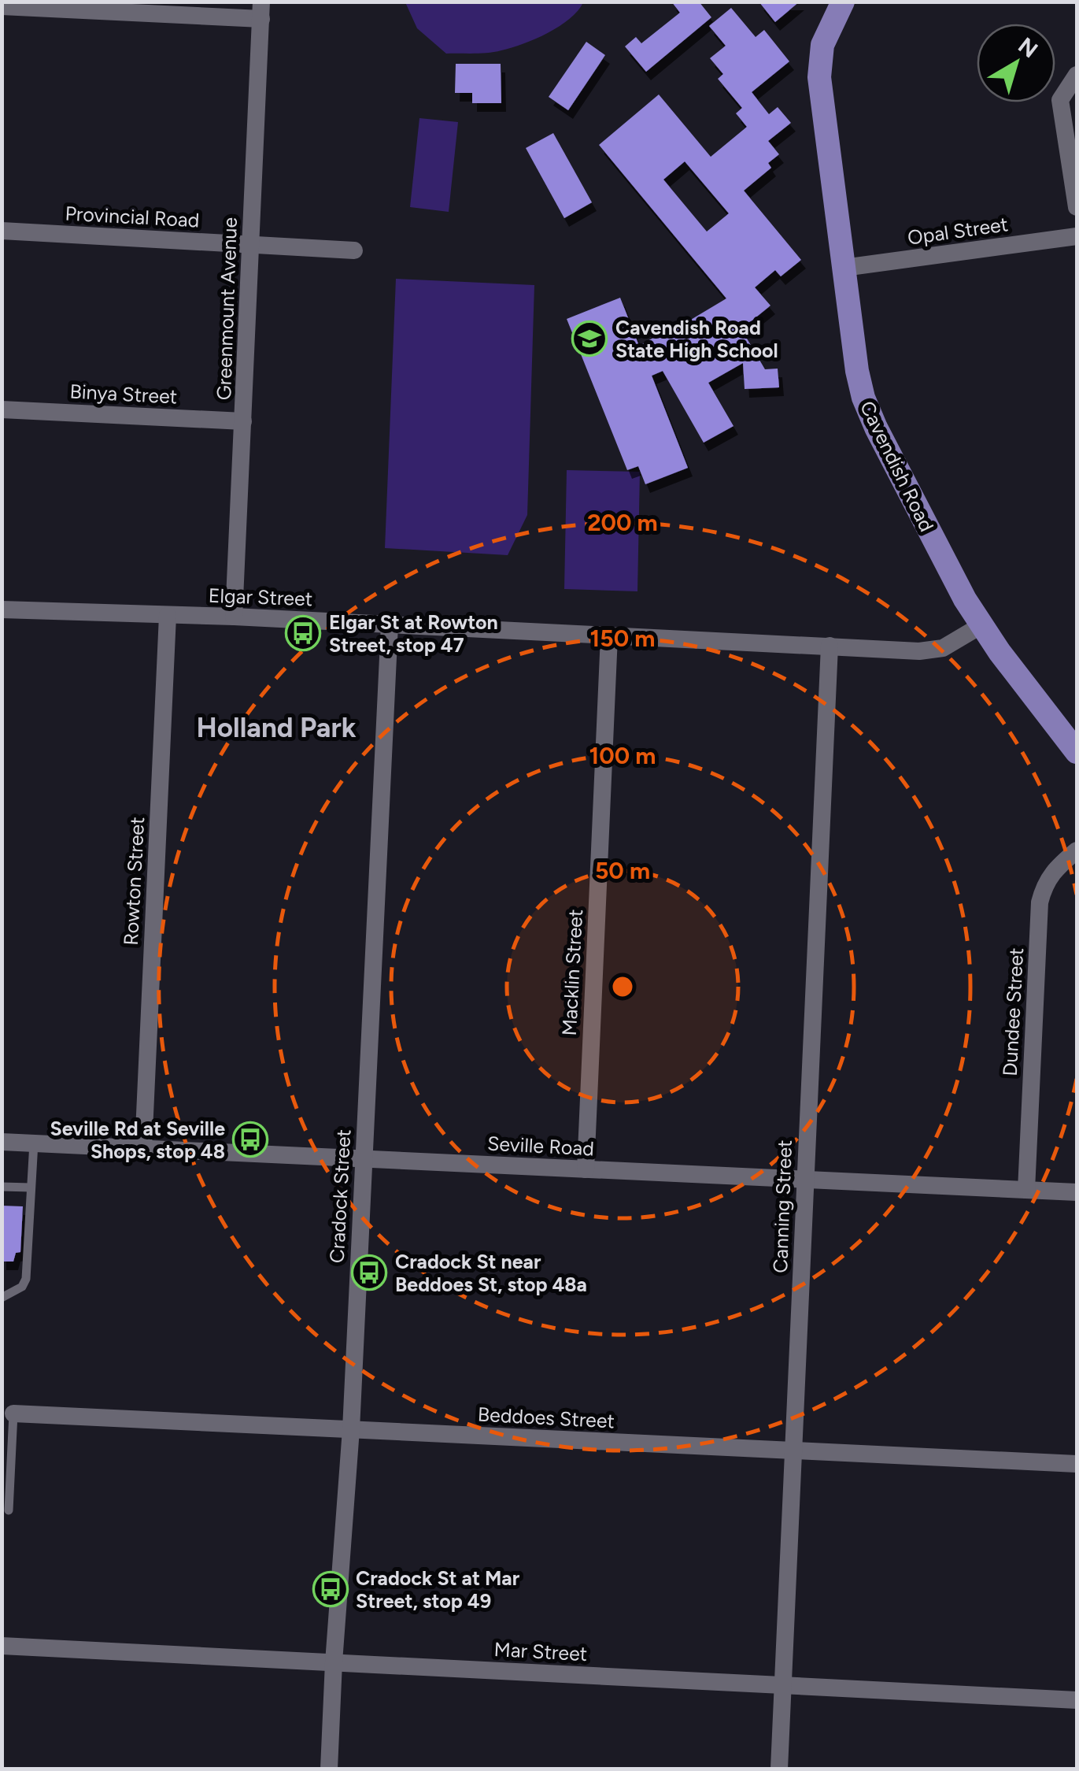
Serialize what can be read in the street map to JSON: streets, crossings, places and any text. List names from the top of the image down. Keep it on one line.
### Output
{"streets":{"main road":["Cavendish Road"],"street":["Provincial Road","Opal Street","Greenmount Avenue","Binya Street","Elgar Street","Rowton Street","Macklin Street","Dundee Street","Seville Road","Cradock Street","Canning Street","Beddoes Street","Mar Street"]},"crossings":[["Provincial Road","Greenmount Avenue"],["Opal Street","Cavendish Road"],["Greenmount Avenue","Binya Street"],["Greenmount Avenue","Elgar Street"],["Cavendish Road","Elgar Street"],["Elgar Street","Rowton Street"],["Elgar Street","Macklin Street"],["Elgar Street","Cradock Street"],["Elgar Street","Canning Street"],["Rowton Street","Seville Road"],["Macklin Street","Seville Road"],["Dundee Street","Seville Road"],["Seville Road","Cradock Street"],["Seville Road","Canning Street"],["Cradock Street","Beddoes Street"],["Cradock Street","Mar Street"],["Canning Street","Beddoes Street"],["Canning Street","Mar Street"]],"districts":["Holland Park"],"places":{"school or university":["Cavendish Road State High School"],"bus stop":["Elgar St at Rowton Street, stop 47","Seville Rd at Seville Shops, stop 48","Cradock St near Beddoes St, stop 48a","Cradock St at Mar Street, stop 49"]},"north":"top right","rings":["200 m","150 m","100 m","50 m"]}
